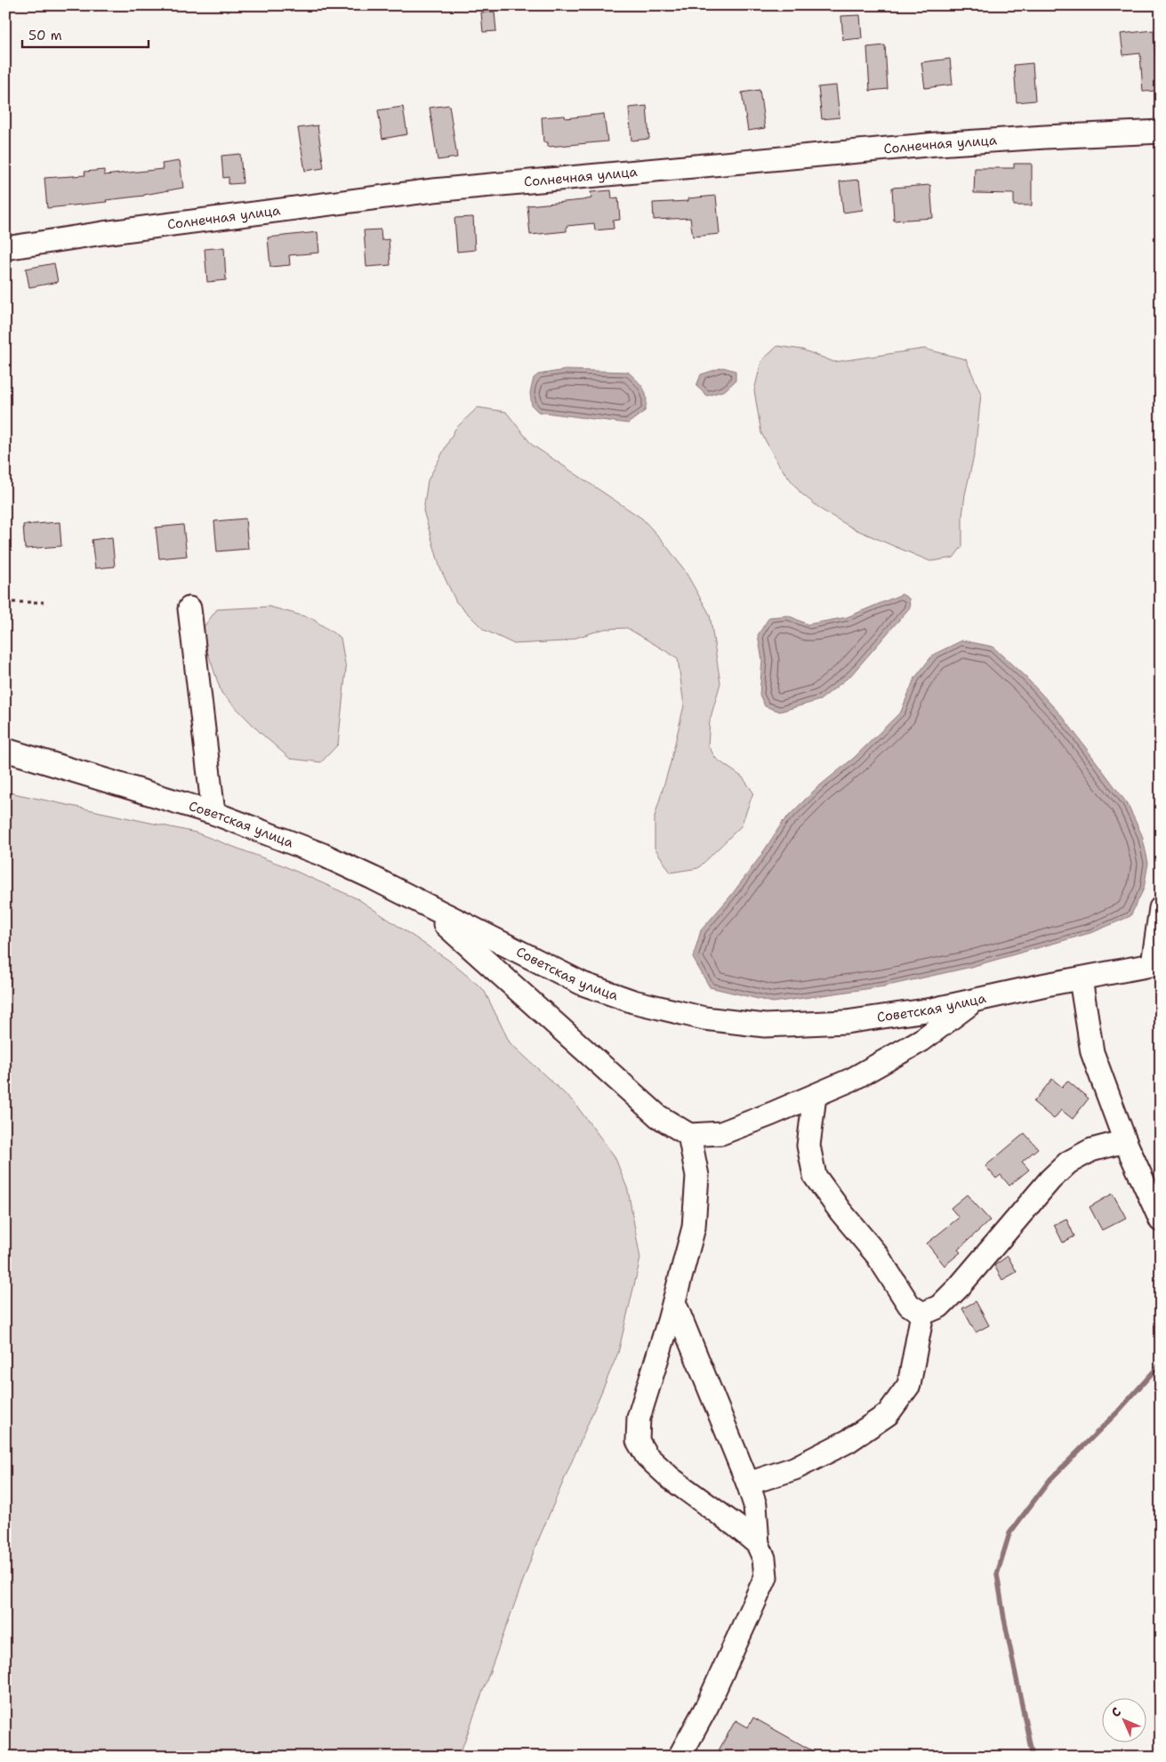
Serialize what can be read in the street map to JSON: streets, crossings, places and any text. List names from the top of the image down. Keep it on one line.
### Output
{"streets":{"street":["Солнечная улица","Советская улица"]},"scale_bar":"50 m","north":"top left"}
